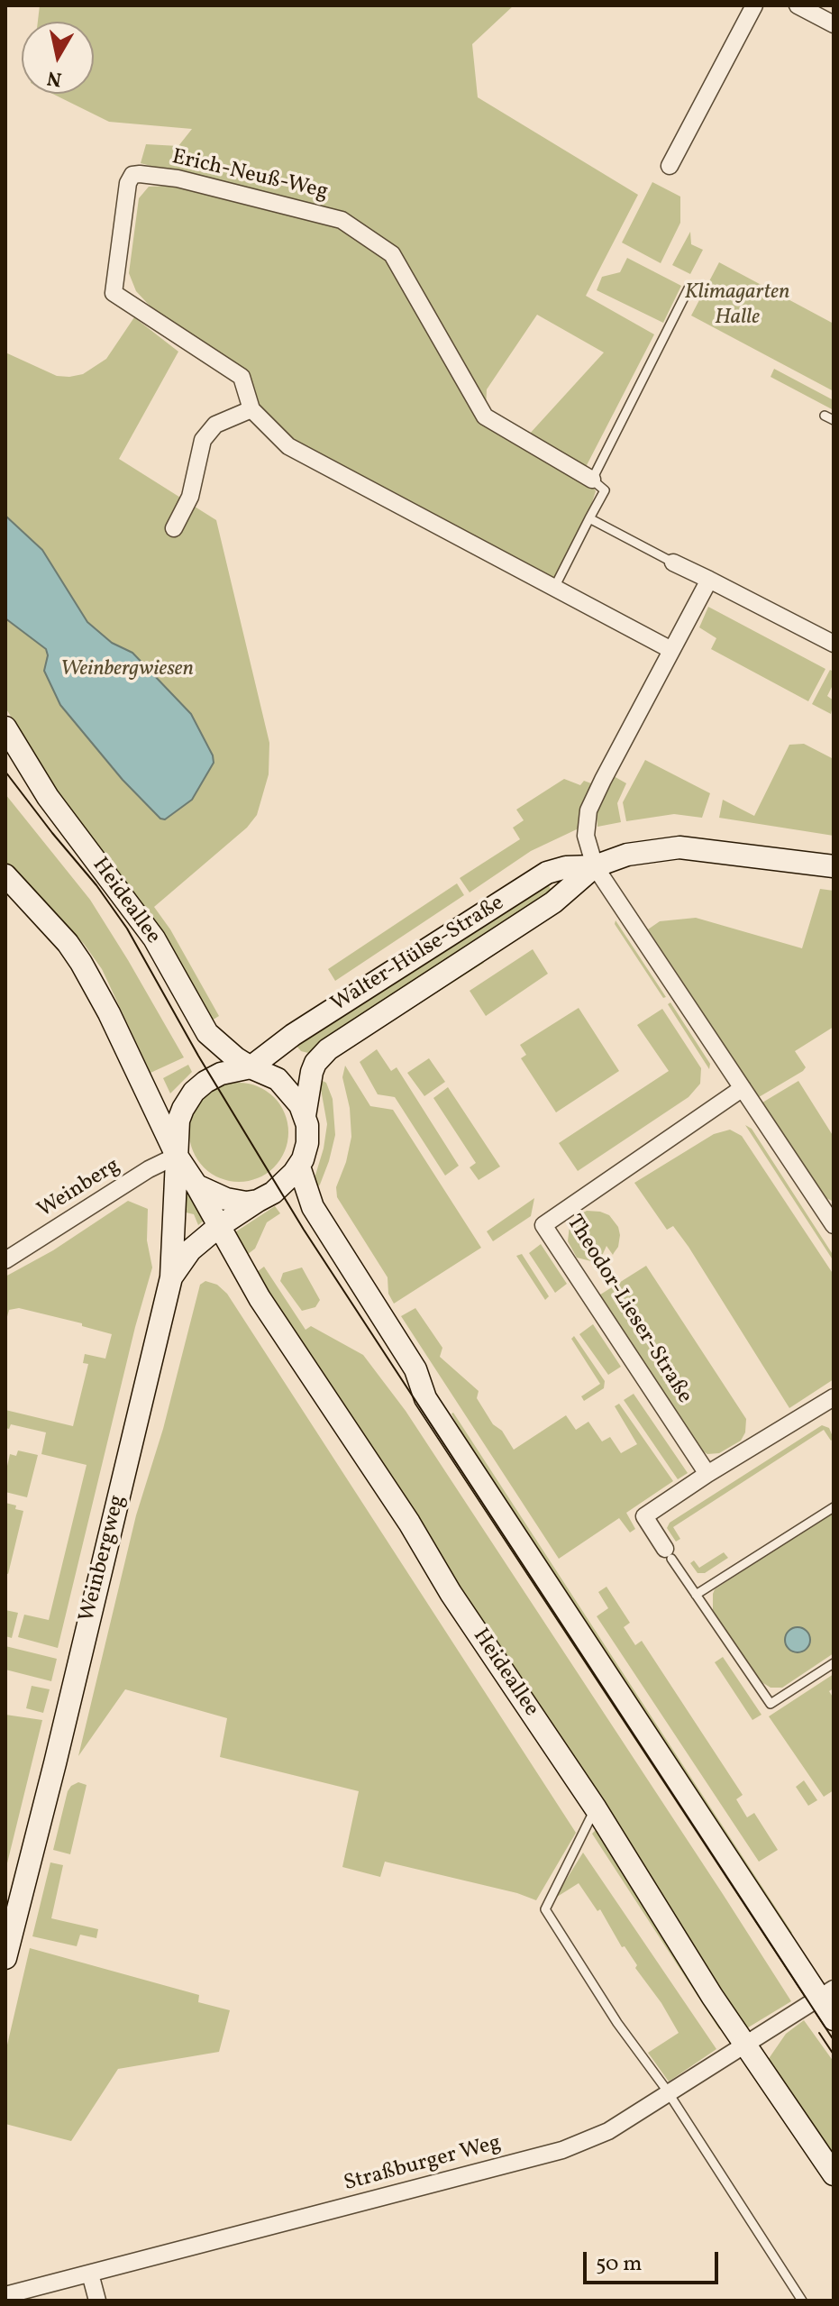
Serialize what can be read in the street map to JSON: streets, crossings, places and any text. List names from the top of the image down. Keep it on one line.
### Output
{"streets":{"main road":["Heideallee","Walter-Hülse-Straße","Weinbergweg"],"street":["Erich-Neuß-Weg","Weinberg","Theodor-Lieser-Straße","Straßburger Weg"]},"crossings":[["Heideallee","Walter-Hülse-Straße"],["Heideallee","Weinberg"],["Heideallee","Weinbergweg"],["Heideallee","Straßburger Weg"],["Walter-Hülse-Straße","Weinberg"],["Walter-Hülse-Straße","Weinbergweg"],["Weinberg","Weinbergweg"]],"parks":["Klimagarten Halle","Weinbergwiesen"],"scale_bar":"50 m","north":"bottom"}
